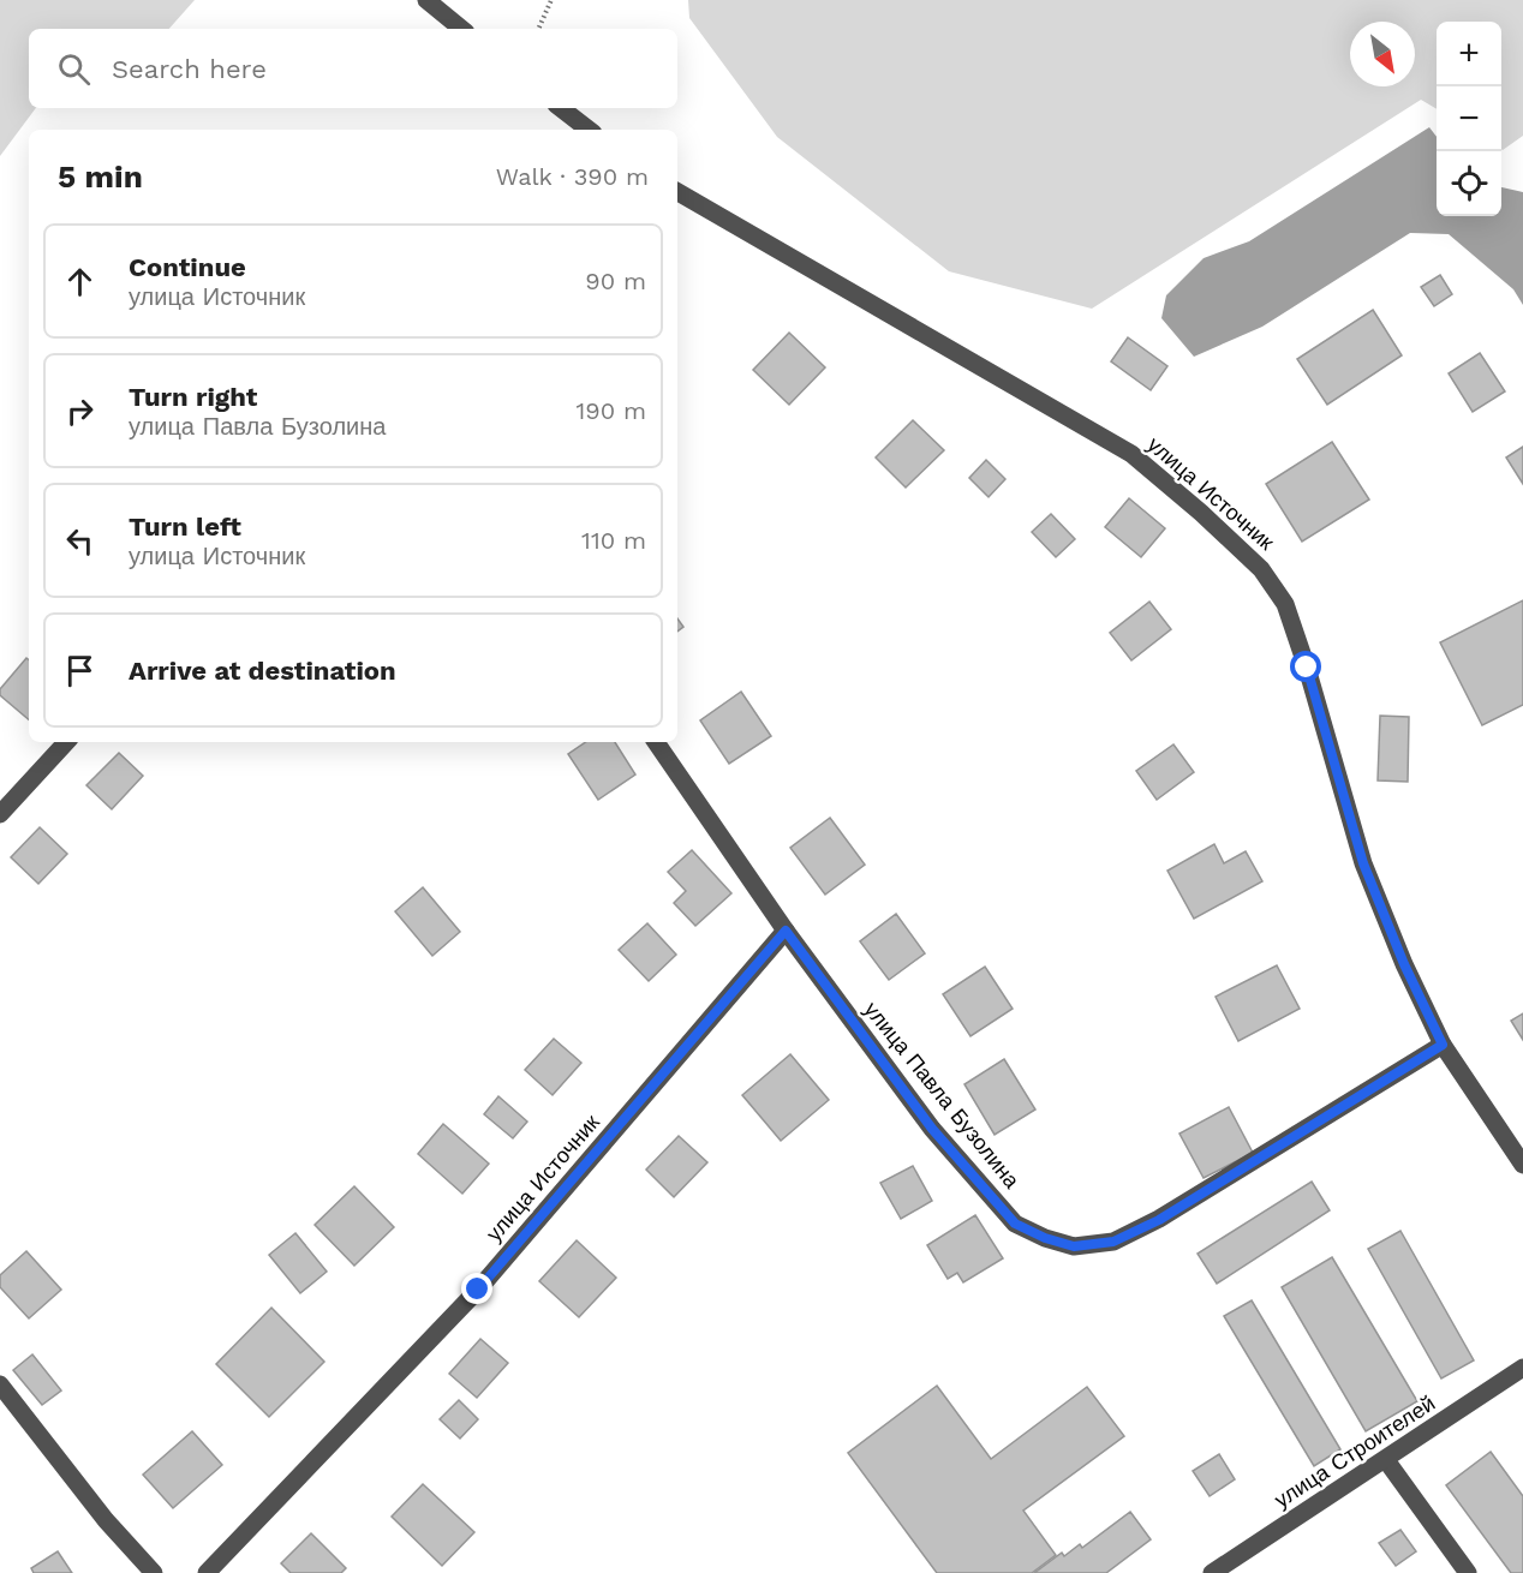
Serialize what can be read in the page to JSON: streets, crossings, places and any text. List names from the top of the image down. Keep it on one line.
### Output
{"streets":{"street":["улица Источник","улица Павла Бузолина","улица Строителей"]},"crossings":[["улица Источник","улица Павла Бузолина"]],"north":"bottom right","page":{"map_buttons":["+","−"],"search":"Search here","heading":["5 min","Walk · 390 m"],"list":[["Continue","улица Источник","90 m"],["Turn right","улица Павла Бузолина","190 m"],["Turn left","улица Источник","110 m"],"Arrive at destination"]}}
